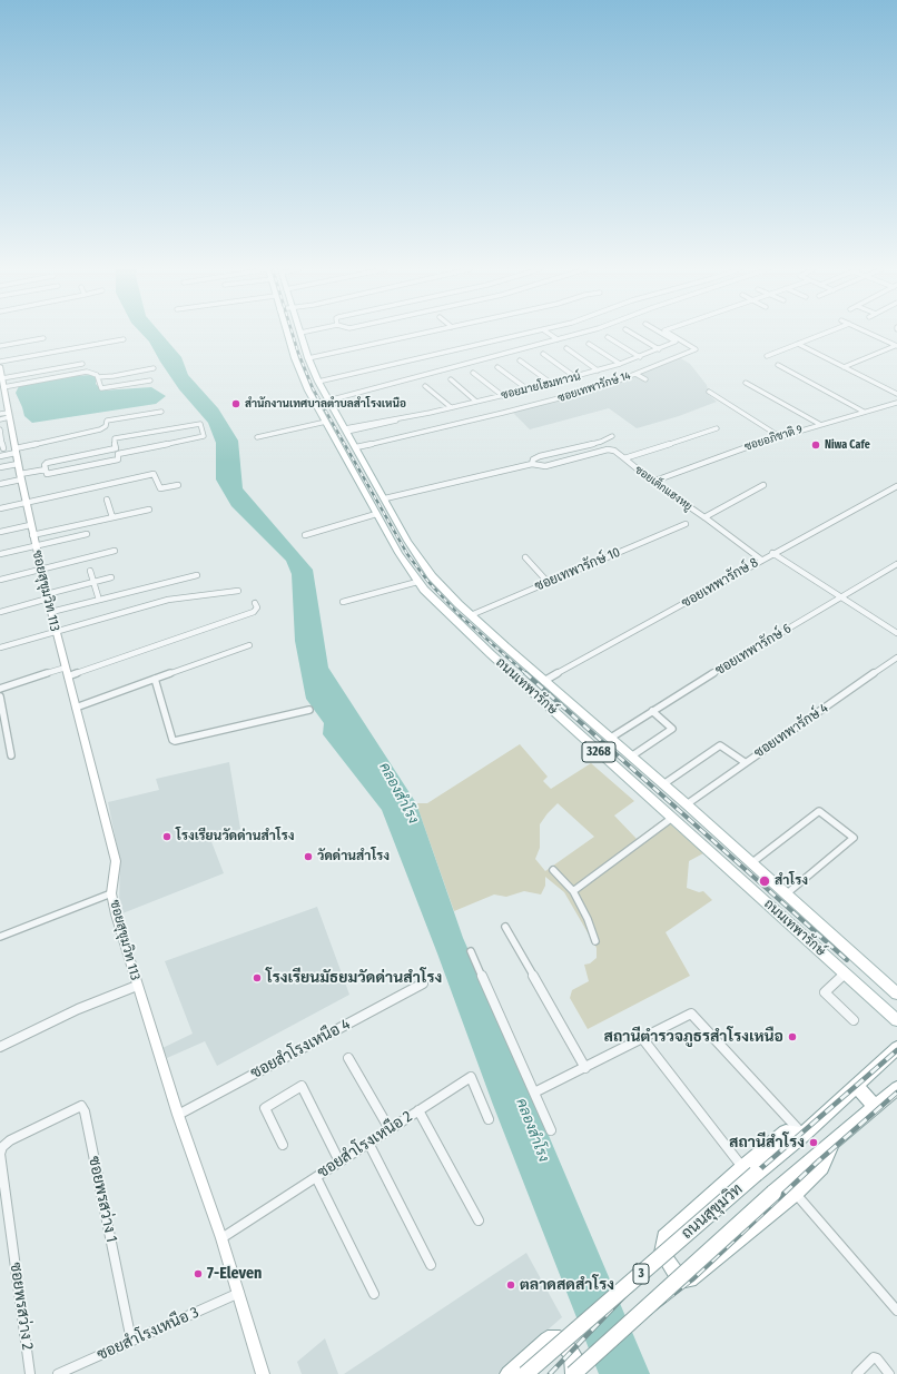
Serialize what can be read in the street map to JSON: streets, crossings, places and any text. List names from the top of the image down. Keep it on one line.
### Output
{"streets":{"highway":["ถนนสุขุมวิท","3"],"main road":["ซอยสุขุมวิท 113","ถนนเทพารักษ์","3268"],"street":["ซอยมายโฮมทาวน์","ซอยเทพารักษ์ 14","ซอยอภิชาติ 9","ซอยเต็กแฮงหยู","ซอยเทพารักษ์ 10","ซอยเทพารักษ์ 8","ซอยเทพารักษ์ 6","ซอยเทพารักษ์ 4","ซอยสำโรงเหนือ 4","ซอยสำโรงเหนือ 2","ซอยพรสว่าง 1","ซอยพรสว่าง 2","ซอยสำโรงเหนือ 3"]},"crossings":[["ซอยมายโฮมทาวน์","ถนนเทพารักษ์"],["ซอยเทพารักษ์ 14","ถนนเทพารักษ์"],["ซอยอภิชาติ 9","ซอยเต็กแฮงหยู"],["ซอยเต็กแฮงหยู","ซอยเทพารักษ์ 8"],["ซอยเทพารักษ์ 10","ถนนเทพารักษ์"],["ซอยเทพารักษ์ 8","ถนนเทพารักษ์"],["ซอยสุขุมวิท 113","ซอยสำโรงเหนือ 4"],["ซอยสุขุมวิท 113","ซอยสำโรงเหนือ 2"],["ซอยสุขุมวิท 113","ซอยสำโรงเหนือ 3"],["ซอยเทพารักษ์ 6","ถนนเทพารักษ์"],["ถนนเทพารักษ์","ซอยเทพารักษ์ 4"],["ซอยพรสว่าง 1","ซอยพรสว่าง 2"],["ซอยพรสว่าง 1","ซอยสำโรงเหนือ 3"]],"water":["คลองสำโรง"],"places":["สำนักงานเทศบาลตำบลสำโรงเหนือ","Niwa Cafe","โรงเรียนวัดด่านสำโรง","วัดด่านสำโรง","สำโรง","โรงเรียนมัธยมวัดด่านสำโรง","สถานีตำรวจภูธรสำโรงเหนือ","สถานีสำโรง","7-Eleven","ตลาดสดสำโรง"]}
